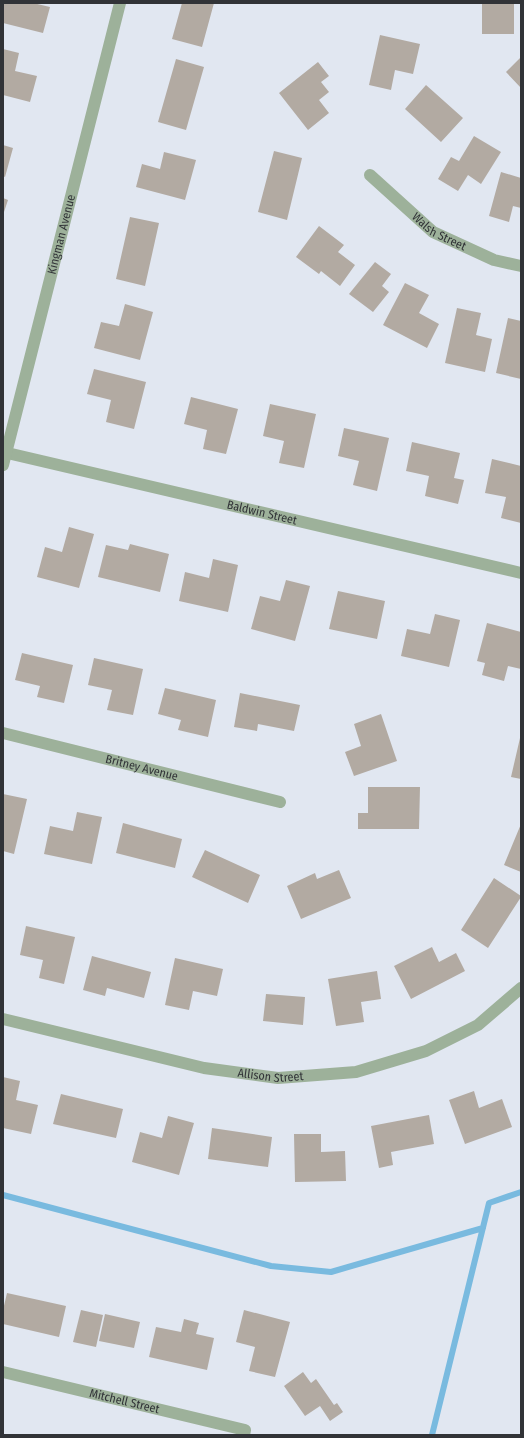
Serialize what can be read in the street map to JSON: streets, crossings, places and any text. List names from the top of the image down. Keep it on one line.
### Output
{"streets":{"street":["Walsh Street","Kingman Avenue","Baldwin Street","Britney Avenue","Allison Street","Mitchell Street"]},"crossings":[["Kingman Avenue","Baldwin Street"]]}
